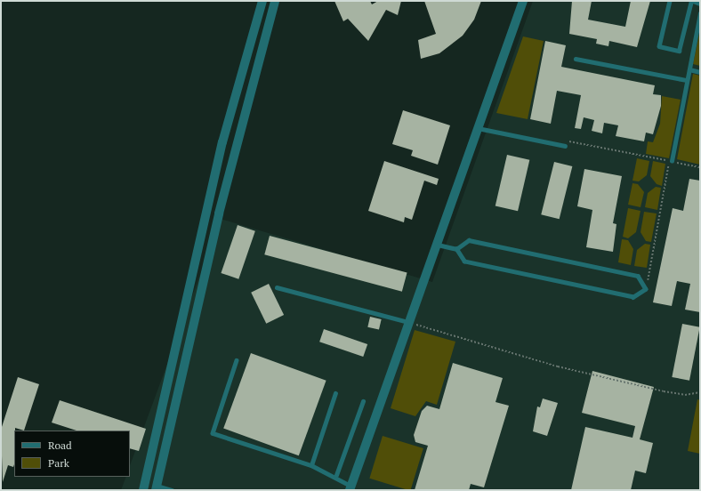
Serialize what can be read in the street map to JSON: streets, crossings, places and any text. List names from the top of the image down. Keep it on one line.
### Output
{"legend":["Road","Park"]}
